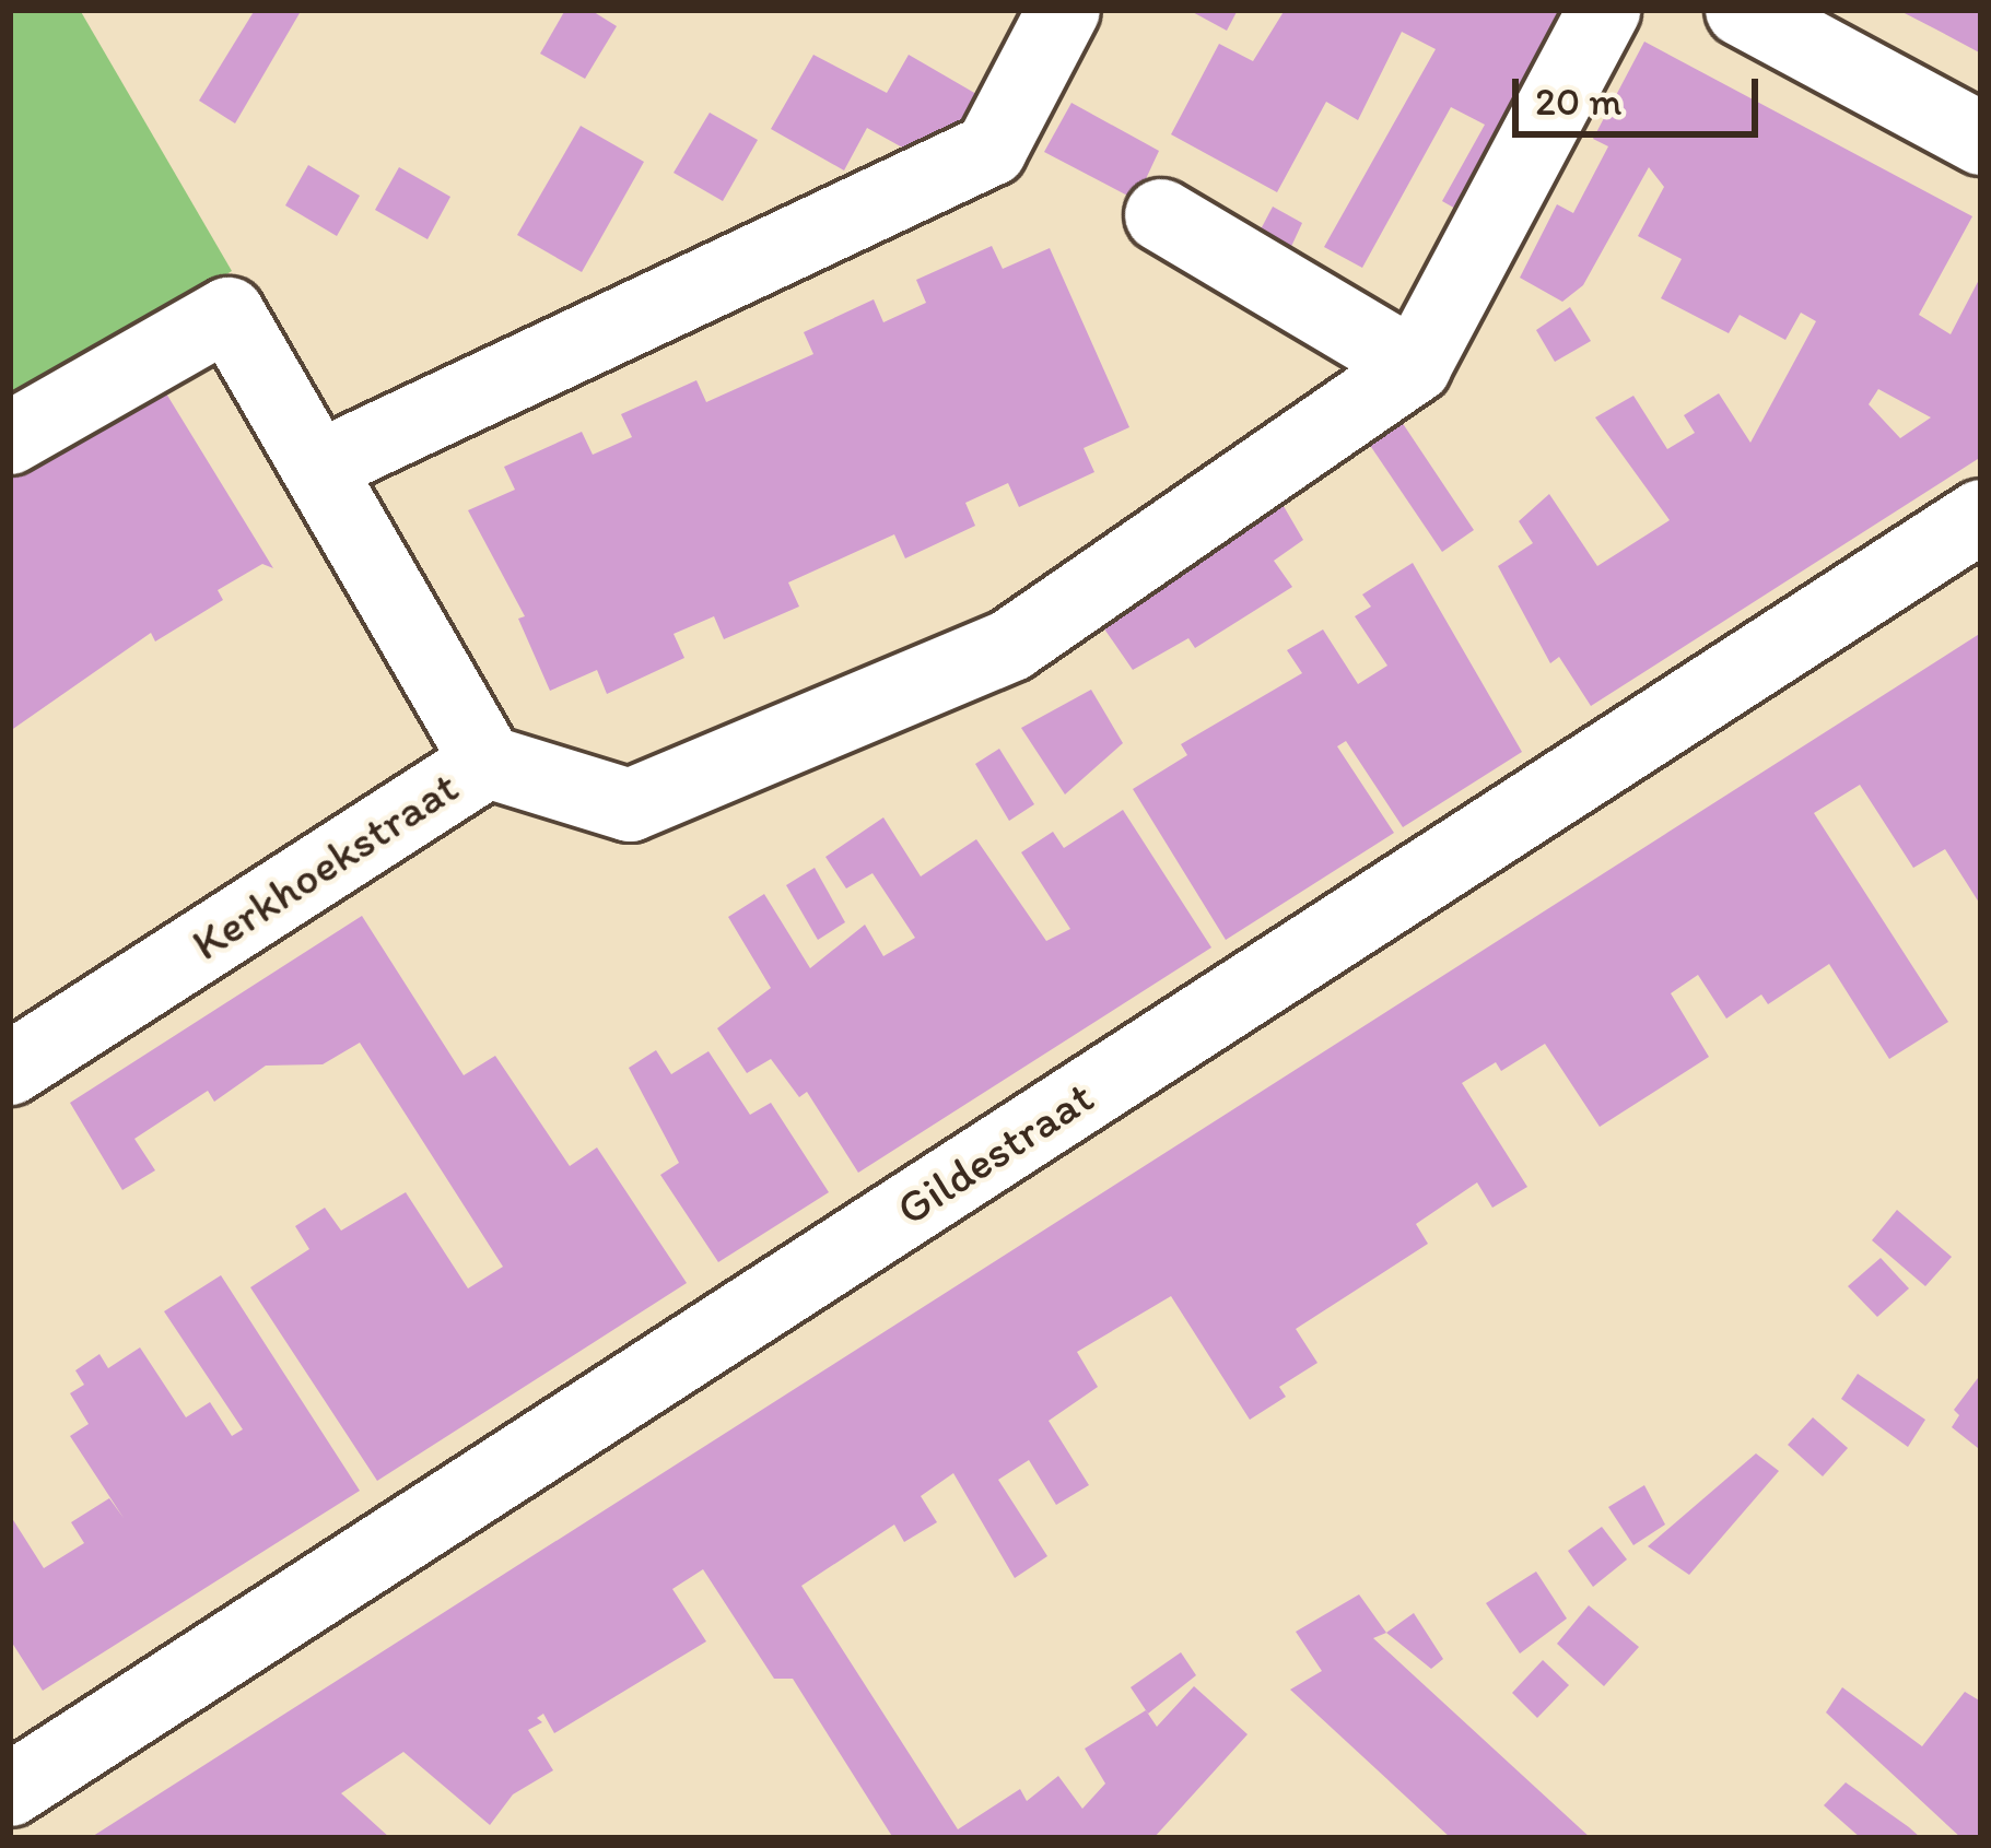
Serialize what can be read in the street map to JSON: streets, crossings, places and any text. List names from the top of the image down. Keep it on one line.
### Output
{"streets":{"street":["Kerkhoekstraat","Gildestraat"]},"scale_bar":"20 m"}
